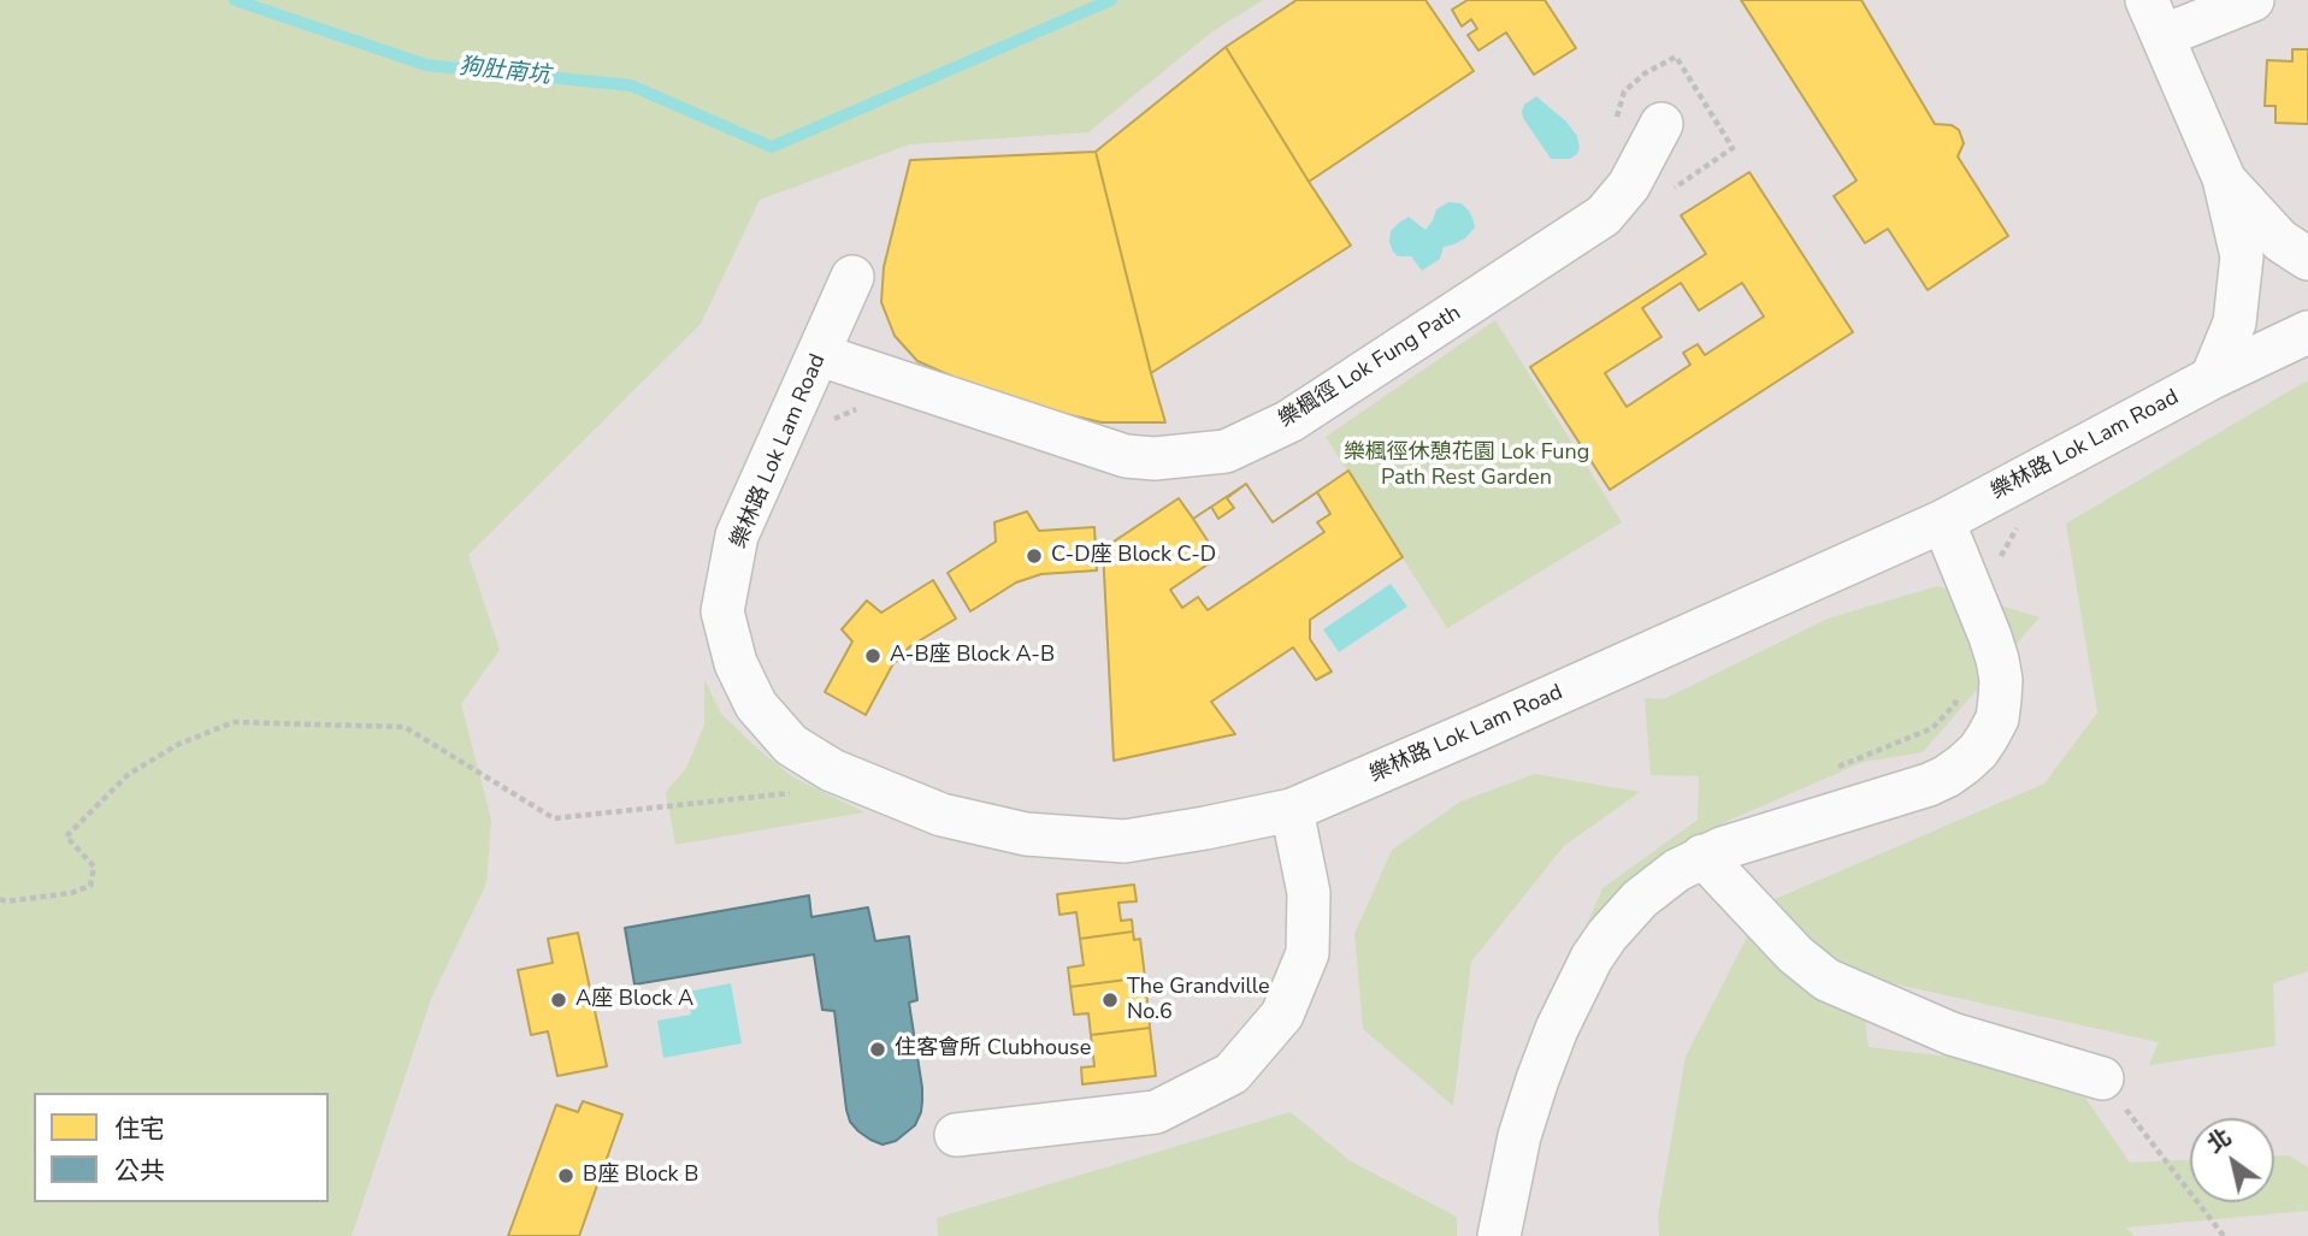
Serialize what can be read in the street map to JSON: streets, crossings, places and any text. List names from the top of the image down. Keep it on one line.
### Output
{"streets":{"street":["樂楓徑 Lok Fung Path","樂林路 Lok Lam Road"]},"crossings":[["樂楓徑 Lok Fung Path","樂林路 Lok Lam Road"]],"water":["狗肚南坑"],"parks":["樂楓徑休憩花園 Lok Fung Path Rest Garden"],"places":["C-D座 Block C-D","A-B座 Block A-B","A座 Block A","The Grandville No.6","住客會所 Clubhouse","B座 Block B"],"legend":["住宅","公共"],"north":"top left"}
